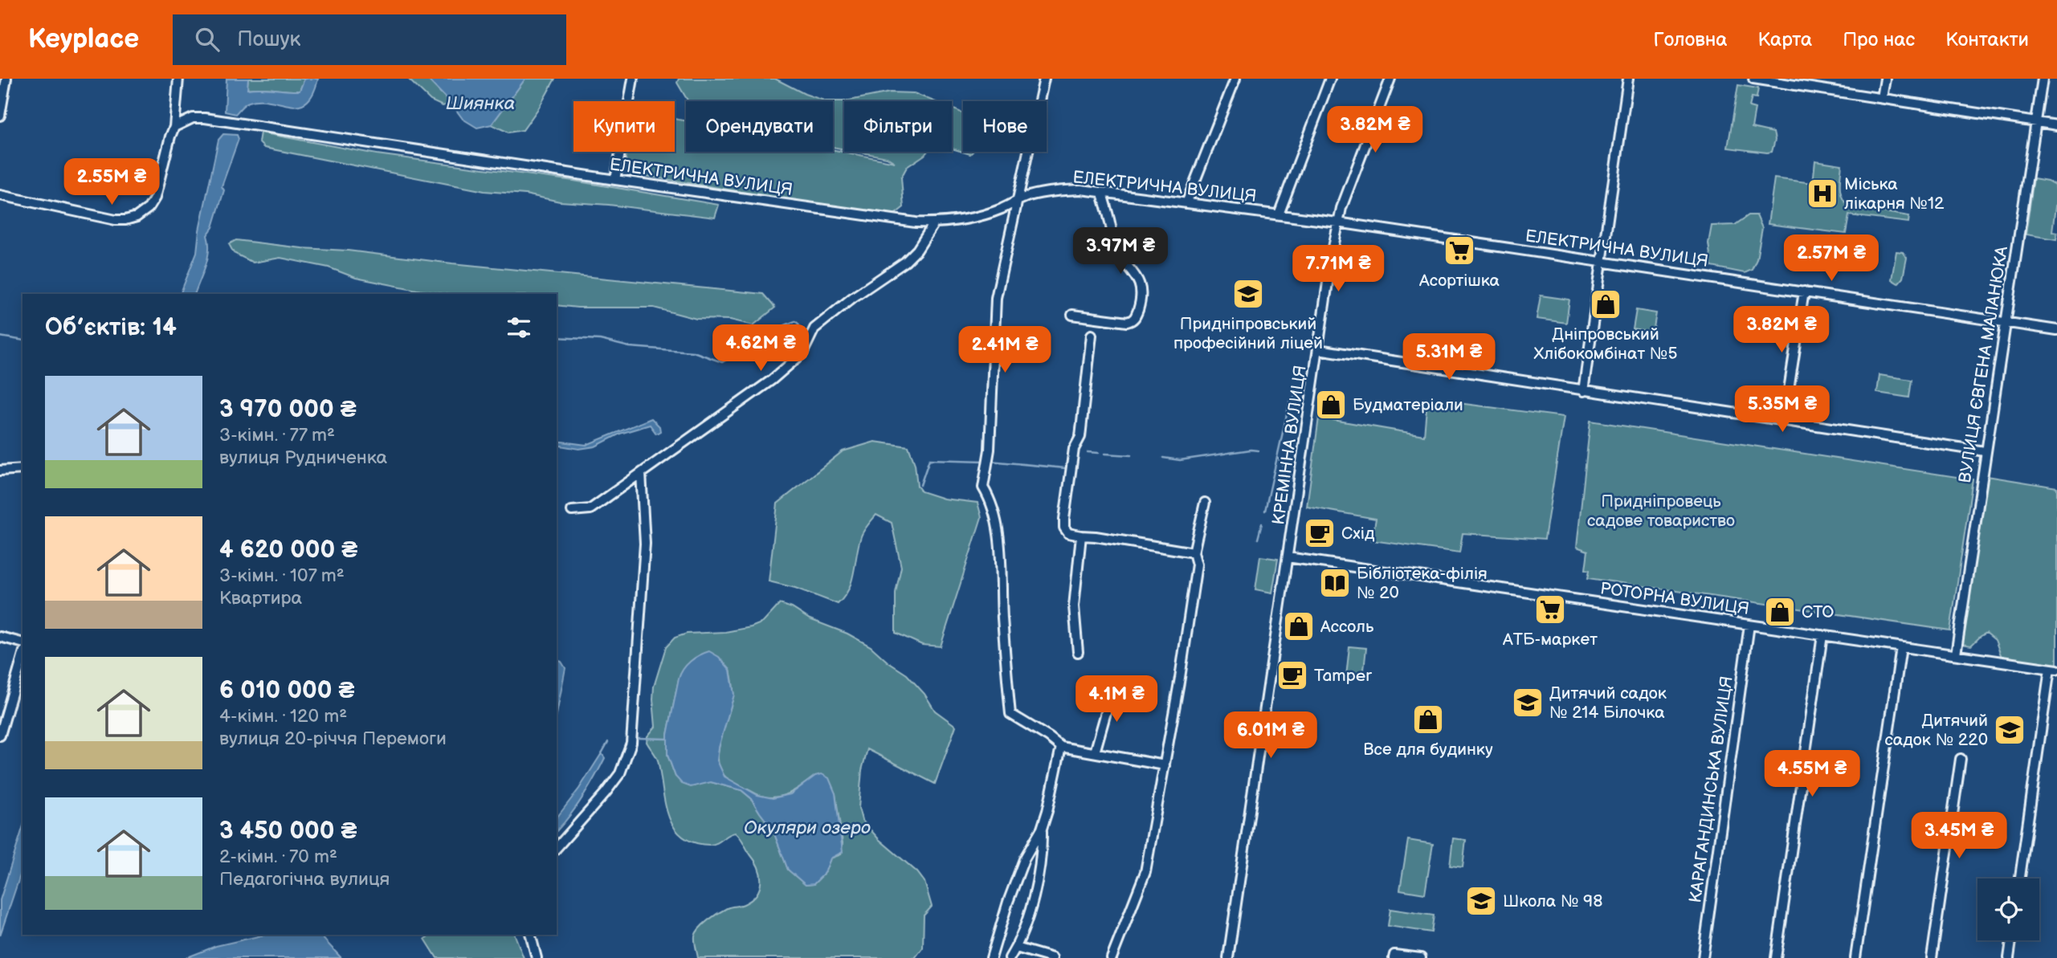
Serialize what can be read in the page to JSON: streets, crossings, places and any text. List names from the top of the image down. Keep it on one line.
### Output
{"streets":{"street":["ЕЛЕКТРИЧНА ВУЛИЦЯ","ВУЛИЦЯ ЄВГЕНА МАЛАНЮКА","КРЕМІННА ВУЛИЦЯ","РОТОРНА ВУЛИЦЯ","КАРАГАНДИНСЬКА ВУЛИЦЯ"]},"crossings":[["ЕЛЕКТРИЧНА ВУЛИЦЯ","ВУЛИЦЯ ЄВГЕНА МАЛАНЮКА"],["ЕЛЕКТРИЧНА ВУЛИЦЯ","КРЕМІННА ВУЛИЦЯ"],["ВУЛИЦЯ ЄВГЕНА МАЛАНЮКА","РОТОРНА ВУЛИЦЯ"],["КРЕМІННА ВУЛИЦЯ","РОТОРНА ВУЛИЦЯ"],["РОТОРНА ВУЛИЦЯ","КАРАГАНДИНСЬКА ВУЛИЦЯ"]],"water":["Шиянка","Окуляри озеро"],"parks":["Придніпровець садове товариство"],"places":{"hospital":["Міська лікарня №12"],"supermarket":["Асортішка","АТБ-маркет"],"school or university":["Придніпровський професійний ліцей","Дитячий садок № 214 Білочка","Дитячий садок № 220","Школа № 98"],"shop":["Дніпровський Хлібокомбінат №5","Будматеріали","СТО","Ассоль","Все для будинку"],"cafe":["Схід","Tamper"],"library":["Бібліотека-філія № 20"]},"page":{"header":"Keyplace","search":"Пошук","nav":["Головна","Карта","Про нас","Контакти"],"chip":["Купити","Орендувати","Фільтри","Нове"],"price":["3.82M ₴","2.55M ₴","3.97M ₴","2.57M ₴","7.71M ₴","3.82M ₴","4.62M ₴","2.41M ₴","5.31M ₴","5.35M ₴","4.1M ₴","6.01M ₴","4.55M ₴","3.45M ₴"],"heading":"Об’єктів: 14","list":[{"name":"3 970 000 ₴","note":"3-кімн. · 77 m² · вулиця Рудниченка"},{"name":"4 620 000 ₴","note":"3-кімн. · 107 m² · Квартира"},{"name":"6 010 000 ₴","note":"4-кімн. · 120 m² · вулиця 20-річчя Перемоги"},{"name":"3 450 000 ₴","note":"2-кімн. · 70 m² · Педагогічна вулиця"}]}}
